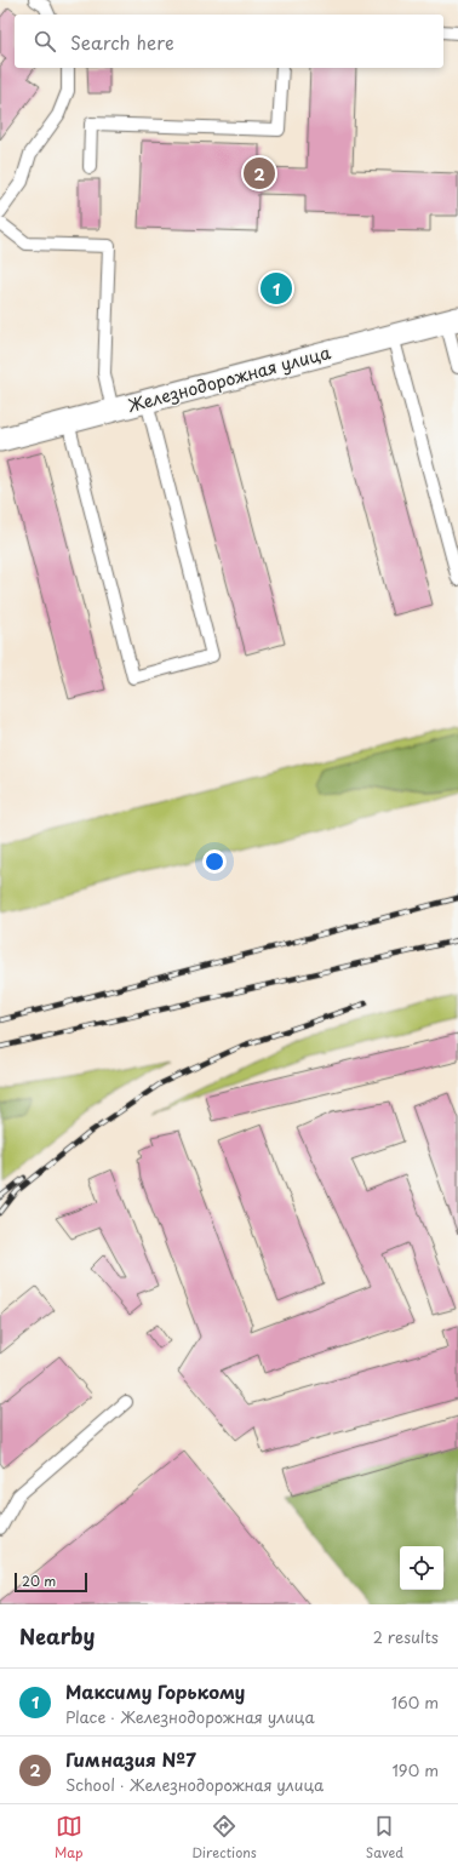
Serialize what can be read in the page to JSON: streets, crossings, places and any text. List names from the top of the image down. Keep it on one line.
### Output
{"streets":{"street":["Железнодорожная улица"]},"scale_bar":"20 m","page":{"search":"Search here","pins":["2","1"],"scale":"20 m","heading":["Nearby","2 results"],"list":[{"mark":"1","name":"Максиму Горькому","note":"Place · Железнодорожная улица","value":"160 m"},{"mark":"2","name":"Гимназия №7","note":"School · Железнодорожная улица","value":"190 m"}],"nav":["Map","Directions","Saved"]}}
